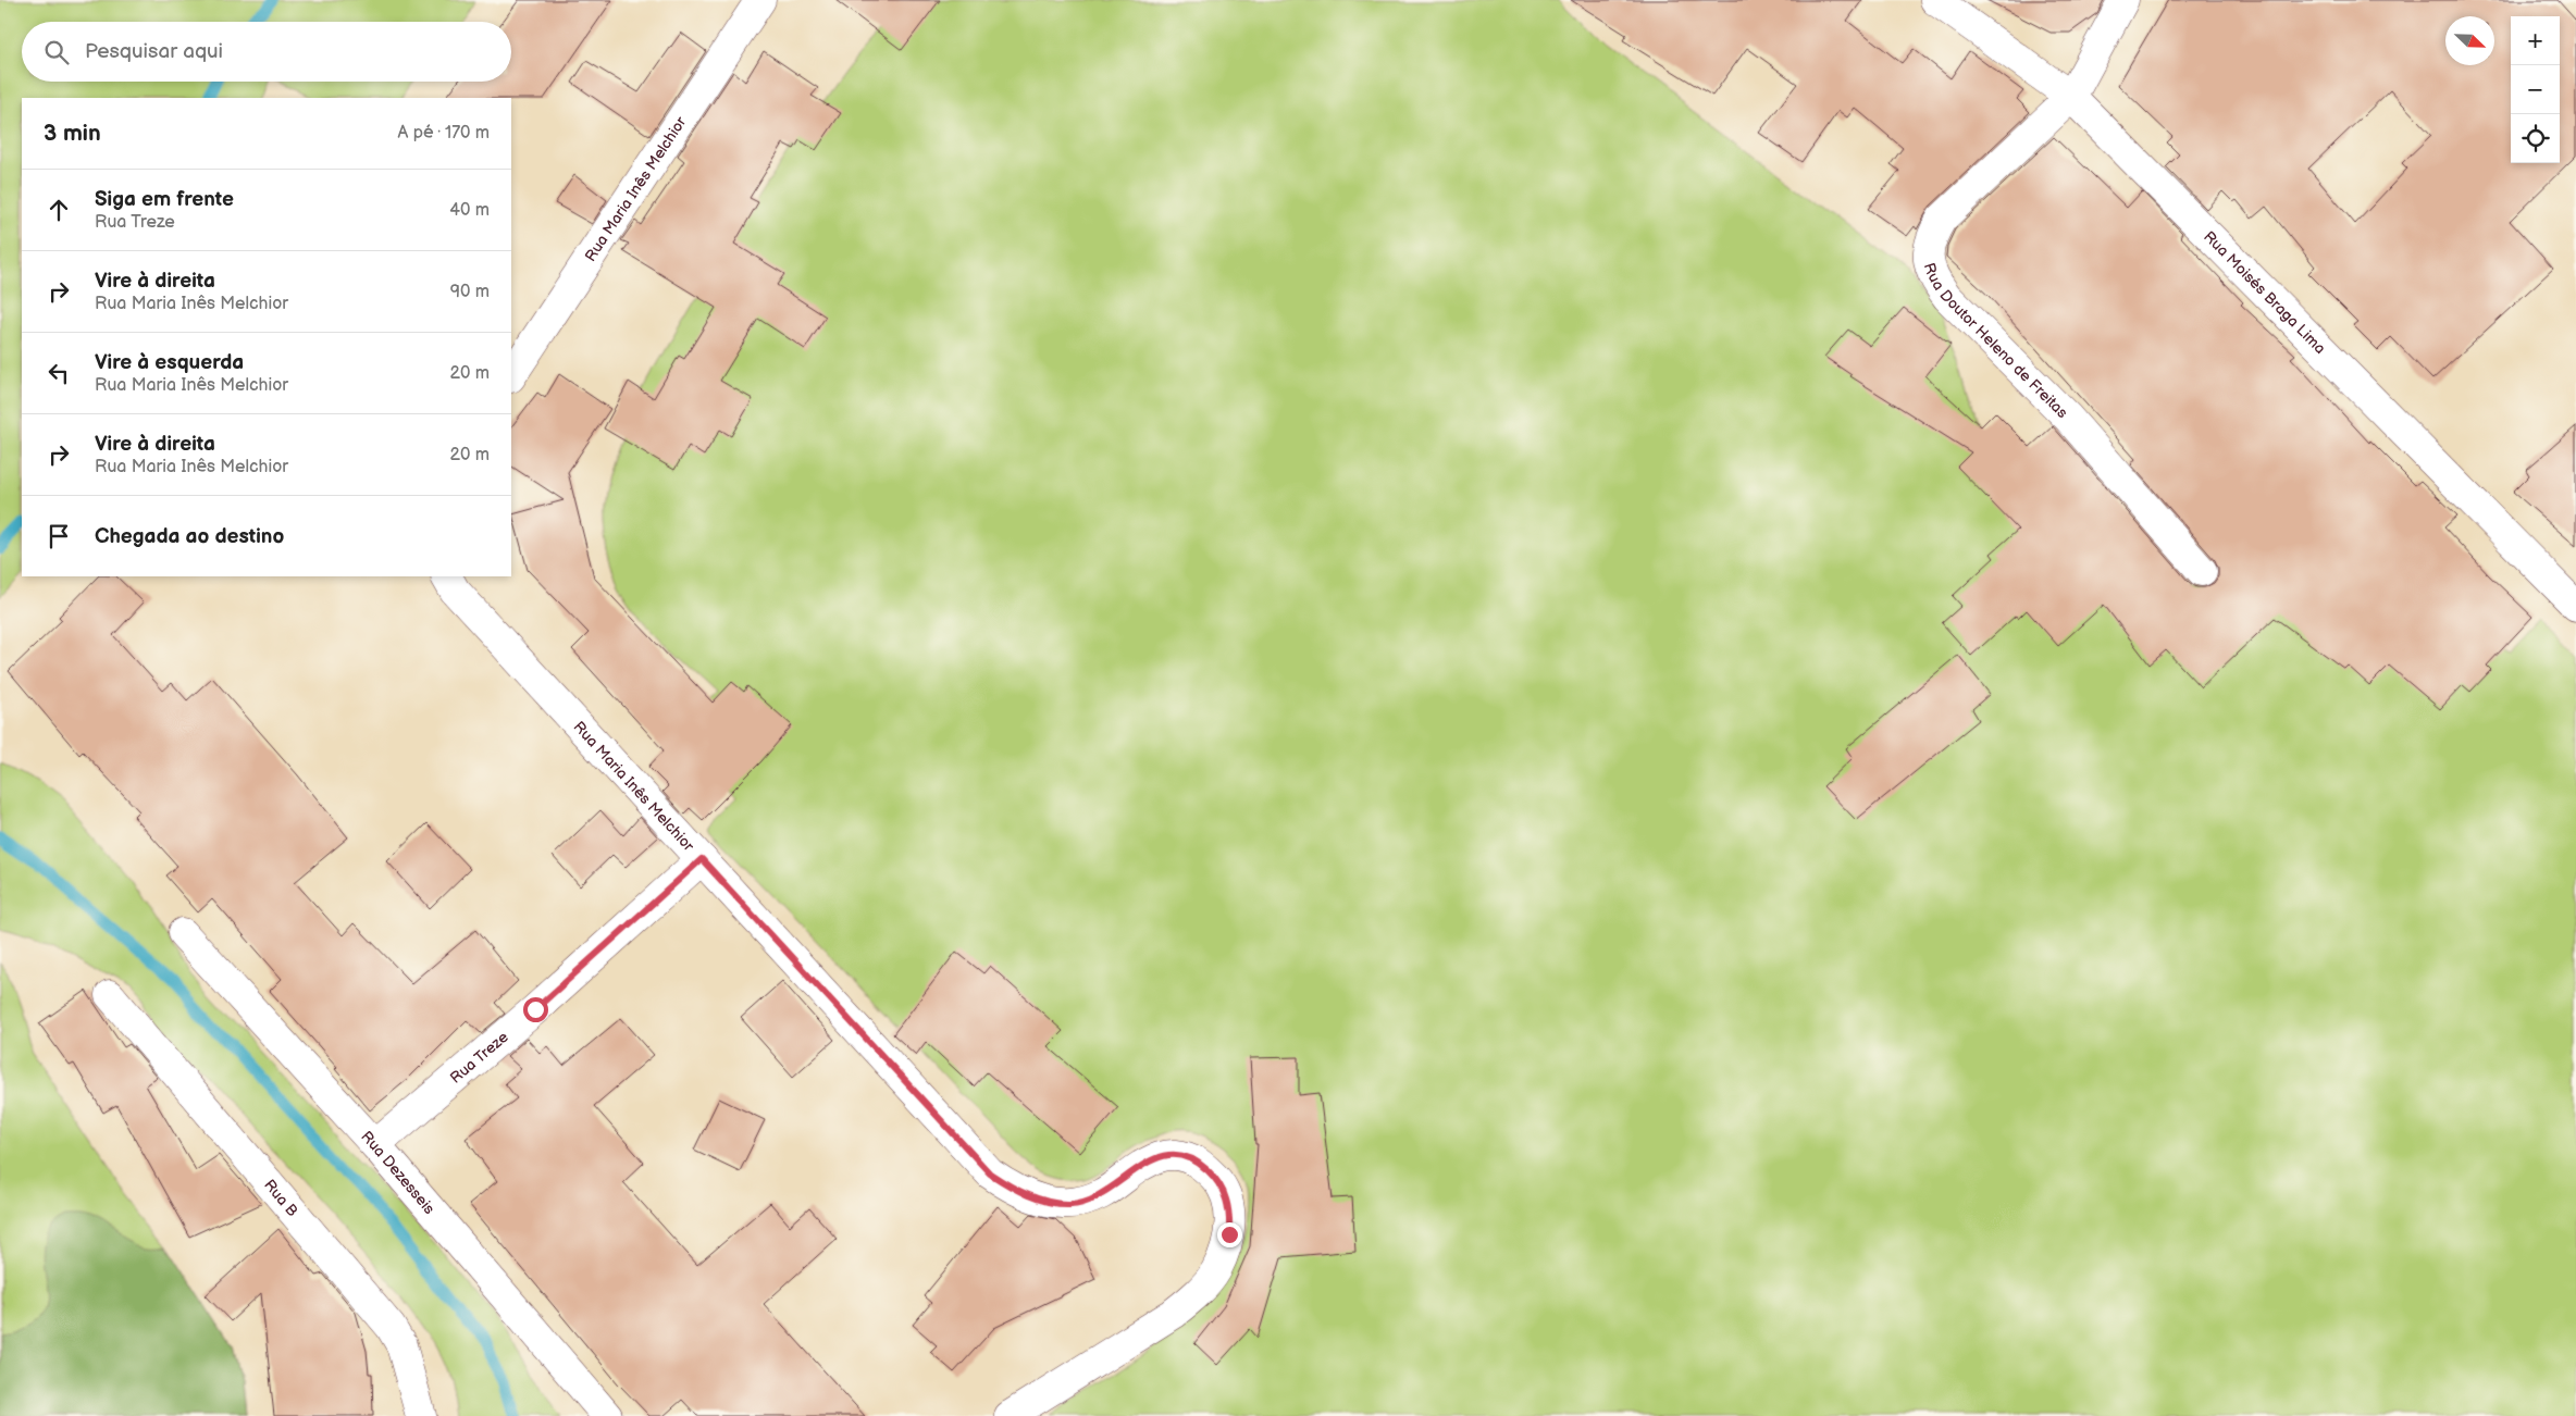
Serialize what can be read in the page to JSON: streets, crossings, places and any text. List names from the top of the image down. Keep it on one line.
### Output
{"streets":{"street":["Rua Maria Inês Melchior","Rua Moisés Braga Lima","Rua Doutor Heleno de Freitas","Rua Treze","Rua Dezesseis","Rua B"]},"crossings":[["Rua Maria Inês Melchior","Rua Treze"],["Rua Moisés Braga Lima","Rua Doutor Heleno de Freitas"],["Rua Treze","Rua Dezesseis"]],"north":"bottom right","page":{"map_buttons":["+","−"],"search":"Pesquisar aqui","heading":["3 min","A pé · 170 m"],"list":[["Siga em frente","Rua Treze","40 m"],["Vire à direita","Rua Maria Inês Melchior","90 m"],["Vire à esquerda","Rua Maria Inês Melchior","20 m"],["Vire à direita","Rua Maria Inês Melchior","20 m"],"Chegada ao destino"]}}
